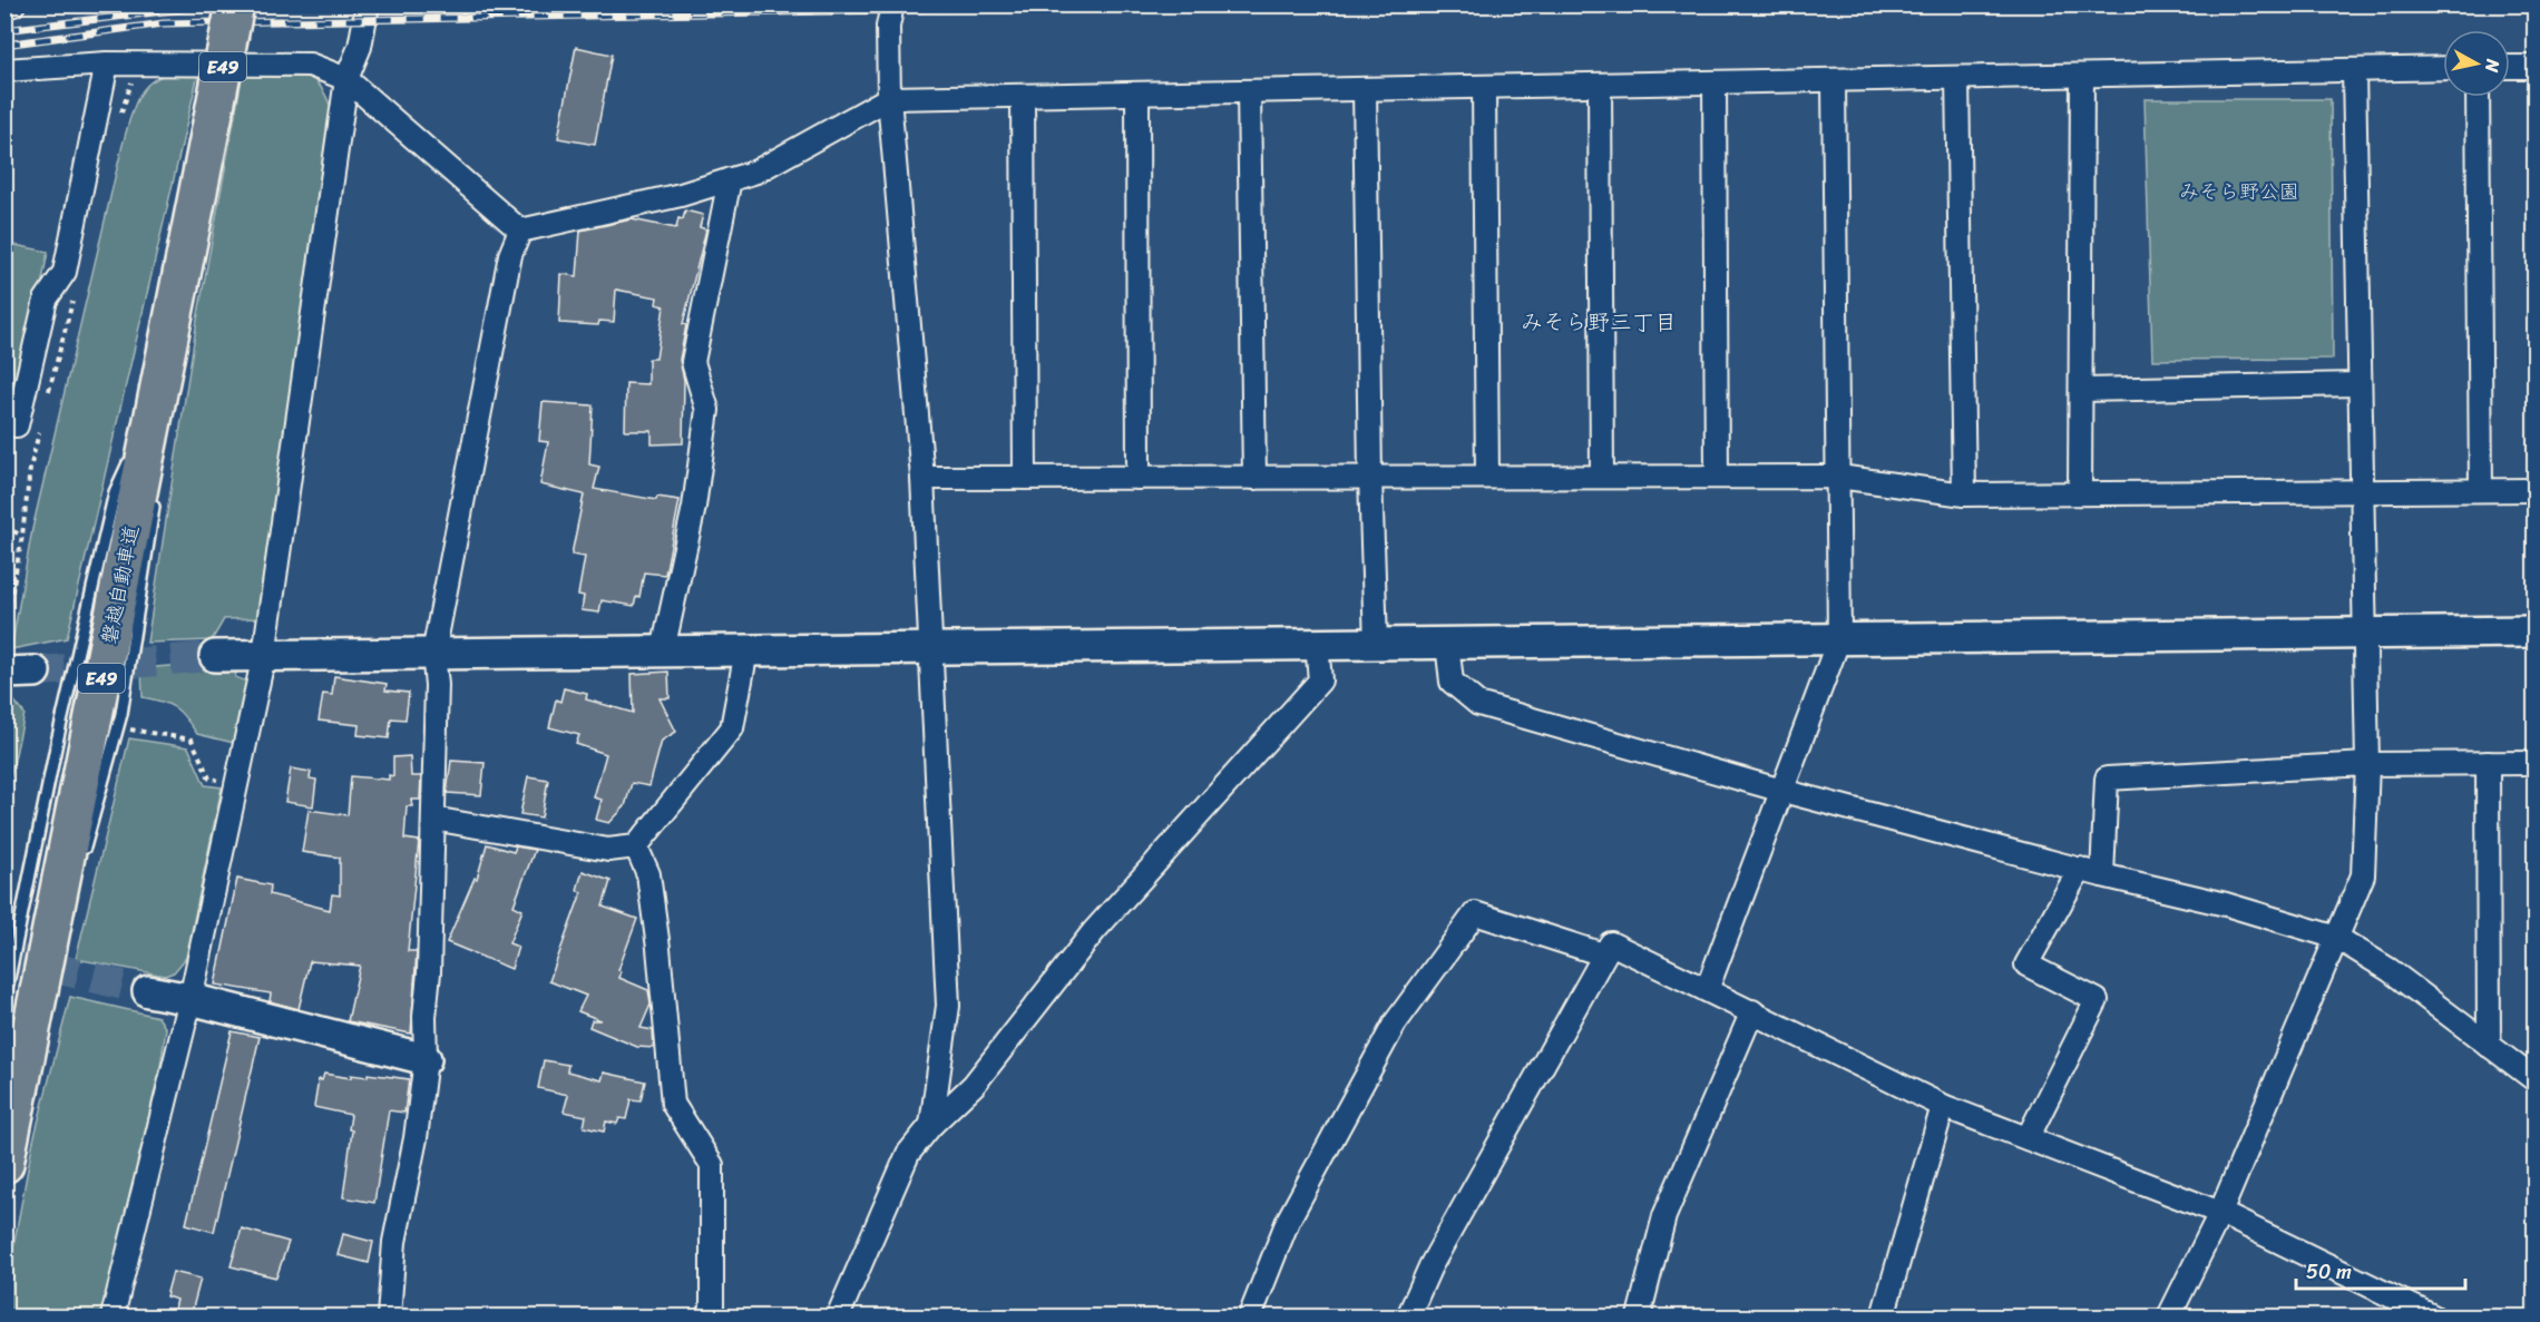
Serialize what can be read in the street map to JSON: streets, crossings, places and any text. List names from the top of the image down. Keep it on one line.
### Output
{"streets":{"highway":["E49","磐越自動車道"]},"districts":["みそら野三丁目"],"parks":["みそら野公園"],"scale_bar":"50 m","north":"right"}
